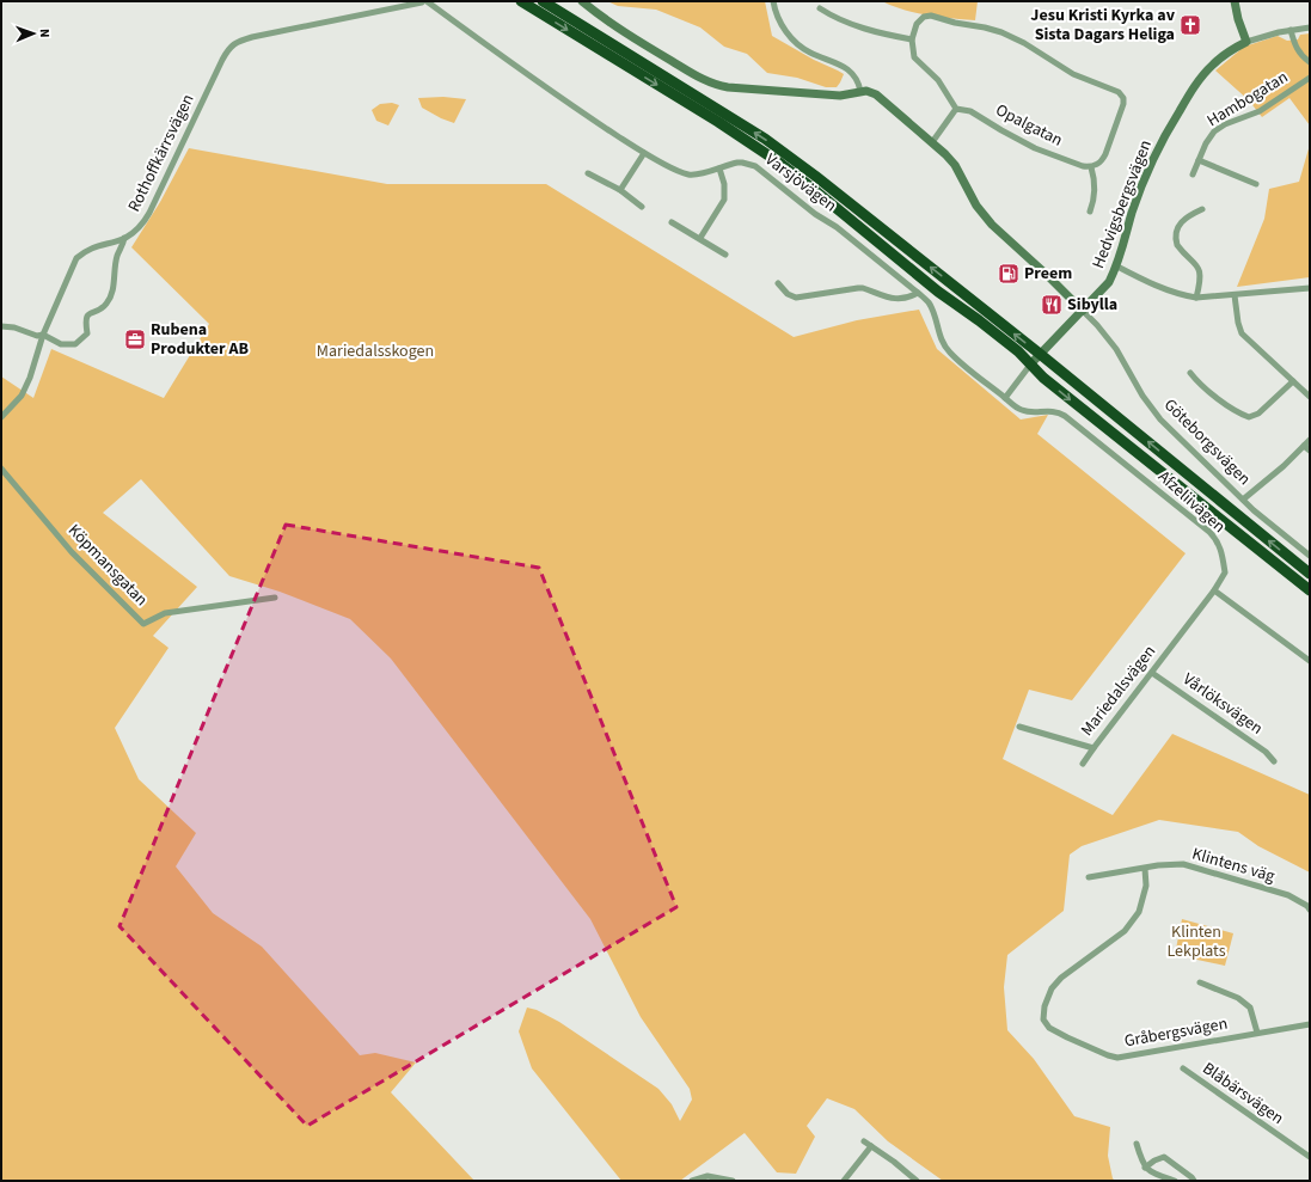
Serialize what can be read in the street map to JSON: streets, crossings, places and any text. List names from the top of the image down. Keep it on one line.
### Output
{"streets":{"street":["Hambogatan","Opalgatan","Rothoffkärrsvägen","Varsjövägen","Hedvigsbergsvägen","Göteborgsvägen","Afzeliivägen","Köpmansgatan","Mariedalsvägen","Vårlöksvägen","Klintens väg","Gråbergsvägen","Blåbärsvägen"]},"crossings":[["Rothoffkärrsvägen","Varsjövägen"],["Varsjövägen","Afzeliivägen"],["Hedvigsbergsvägen","Göteborgsvägen"],["Afzeliivägen","Mariedalsvägen"],["Mariedalsvägen","Vårlöksvägen"],["Klintens väg","Gråbergsvägen"]],"parks":["Mariedalsskogen","Klinten Lekplats"],"places":{"church":["Jesu Kristi Kyrka av Sista Dagars Heliga"],"fuel station":["Preem"],"restaurant":["Sibylla"],"office":["Rubena Produkter AB"]},"north":"right"}
